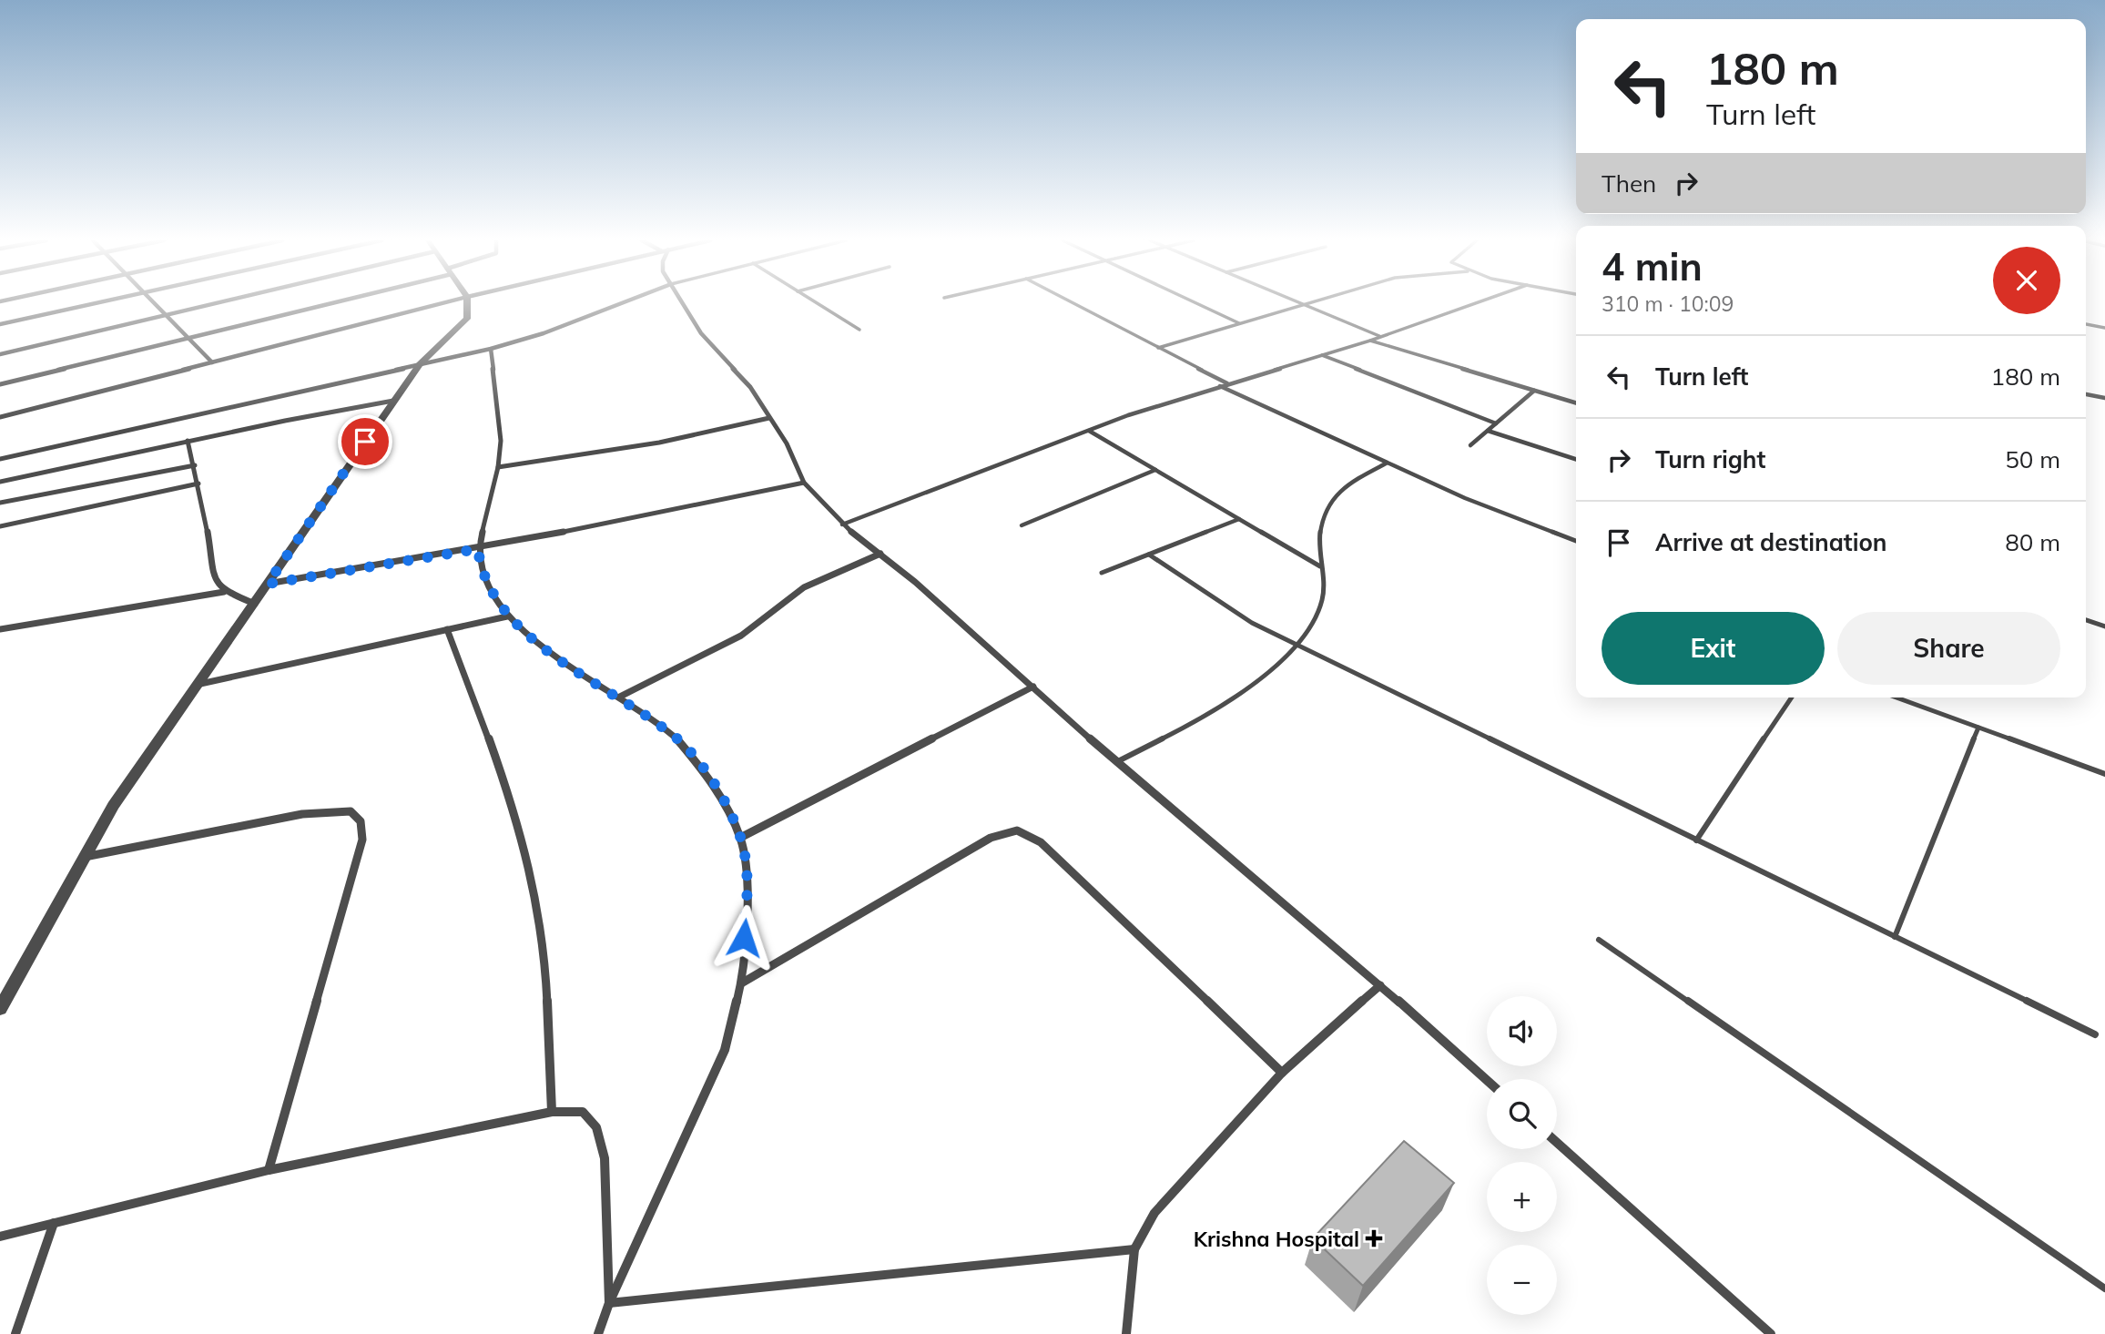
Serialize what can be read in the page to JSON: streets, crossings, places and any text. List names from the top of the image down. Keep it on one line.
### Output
{"places":{"health":["Krishna Hospital"]},"page":{"turn":["180 m","Turn left"],"then":"Then","heading":["4 min","310 m · 10:09"],"list":[{"name":"Turn left","value":"180 m"},{"name":"Turn right","value":"50 m"},{"name":"Arrive at destination","value":"80 m"}],"buttons":["Exit","Share"],"map_buttons":["+","−"]}}
